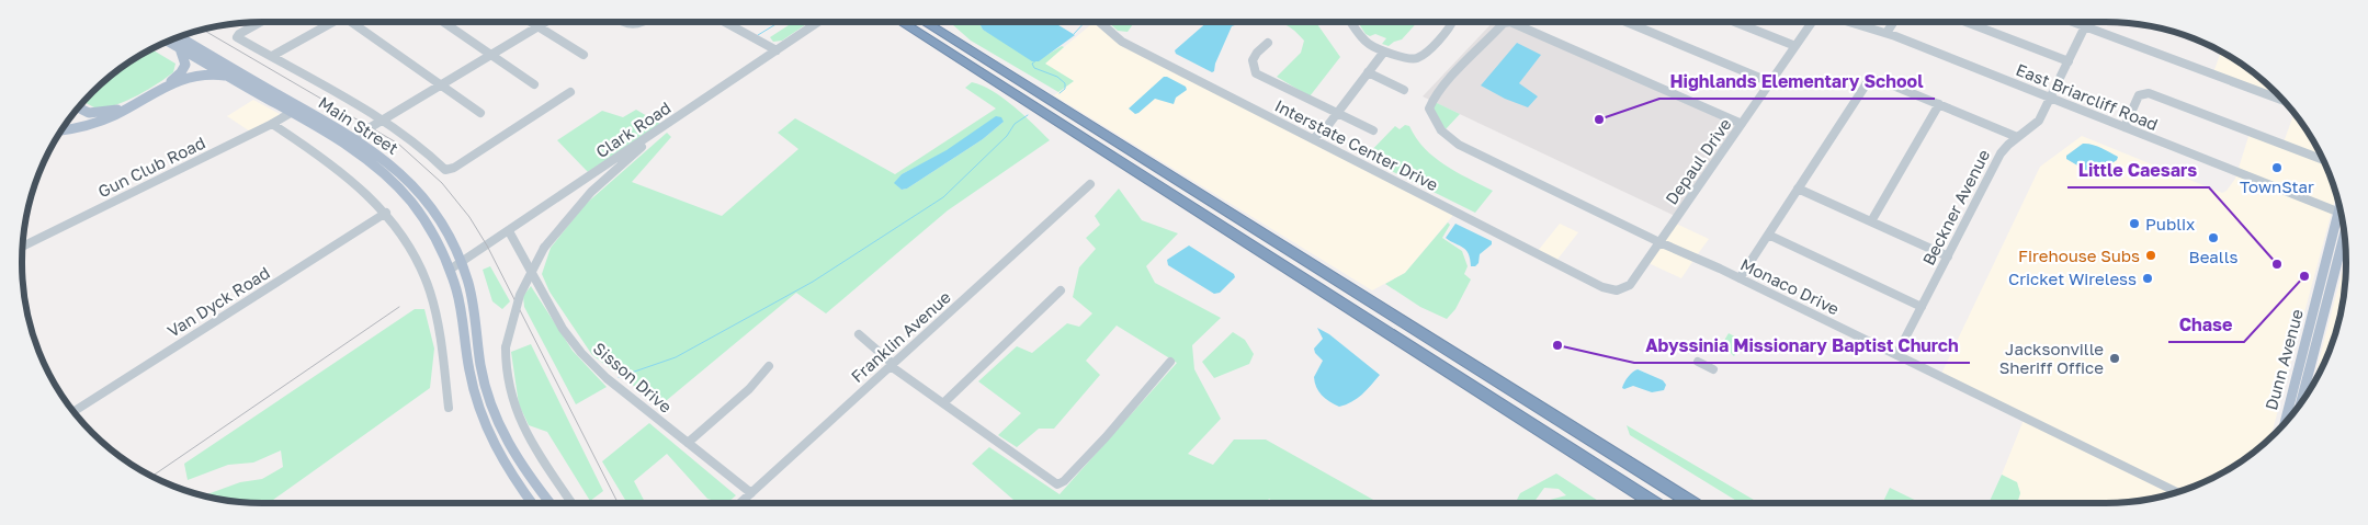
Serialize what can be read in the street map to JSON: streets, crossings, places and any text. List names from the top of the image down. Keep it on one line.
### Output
{"streets":{"main road":["Main Street","Dunn Avenue"],"street":["East Briarcliff Road","Clark Road","Interstate Center Drive","Depaul Drive","Gun Club Road","Beckner Avenue","Monaco Drive","Van Dyck Road","Franklin Avenue","Sisson Drive"]},"crossings":[["East Briarcliff Road","Beckner Avenue"],["Main Street","Clark Road"],["Main Street","Gun Club Road"],["Clark Road","Sisson Drive"],["Interstate Center Drive","Depaul Drive"],["Depaul Drive","Monaco Drive"],["Beckner Avenue","Monaco Drive"],["Franklin Avenue","Sisson Drive"]],"places":["Highlands Elementary School","TownStar","Publix","Bealls","Firehouse Subs","Little Caesars","Chase","Cricket Wireless","Abyssinia Missionary Baptist Church","Jacksonville Sheriff Office"]}
